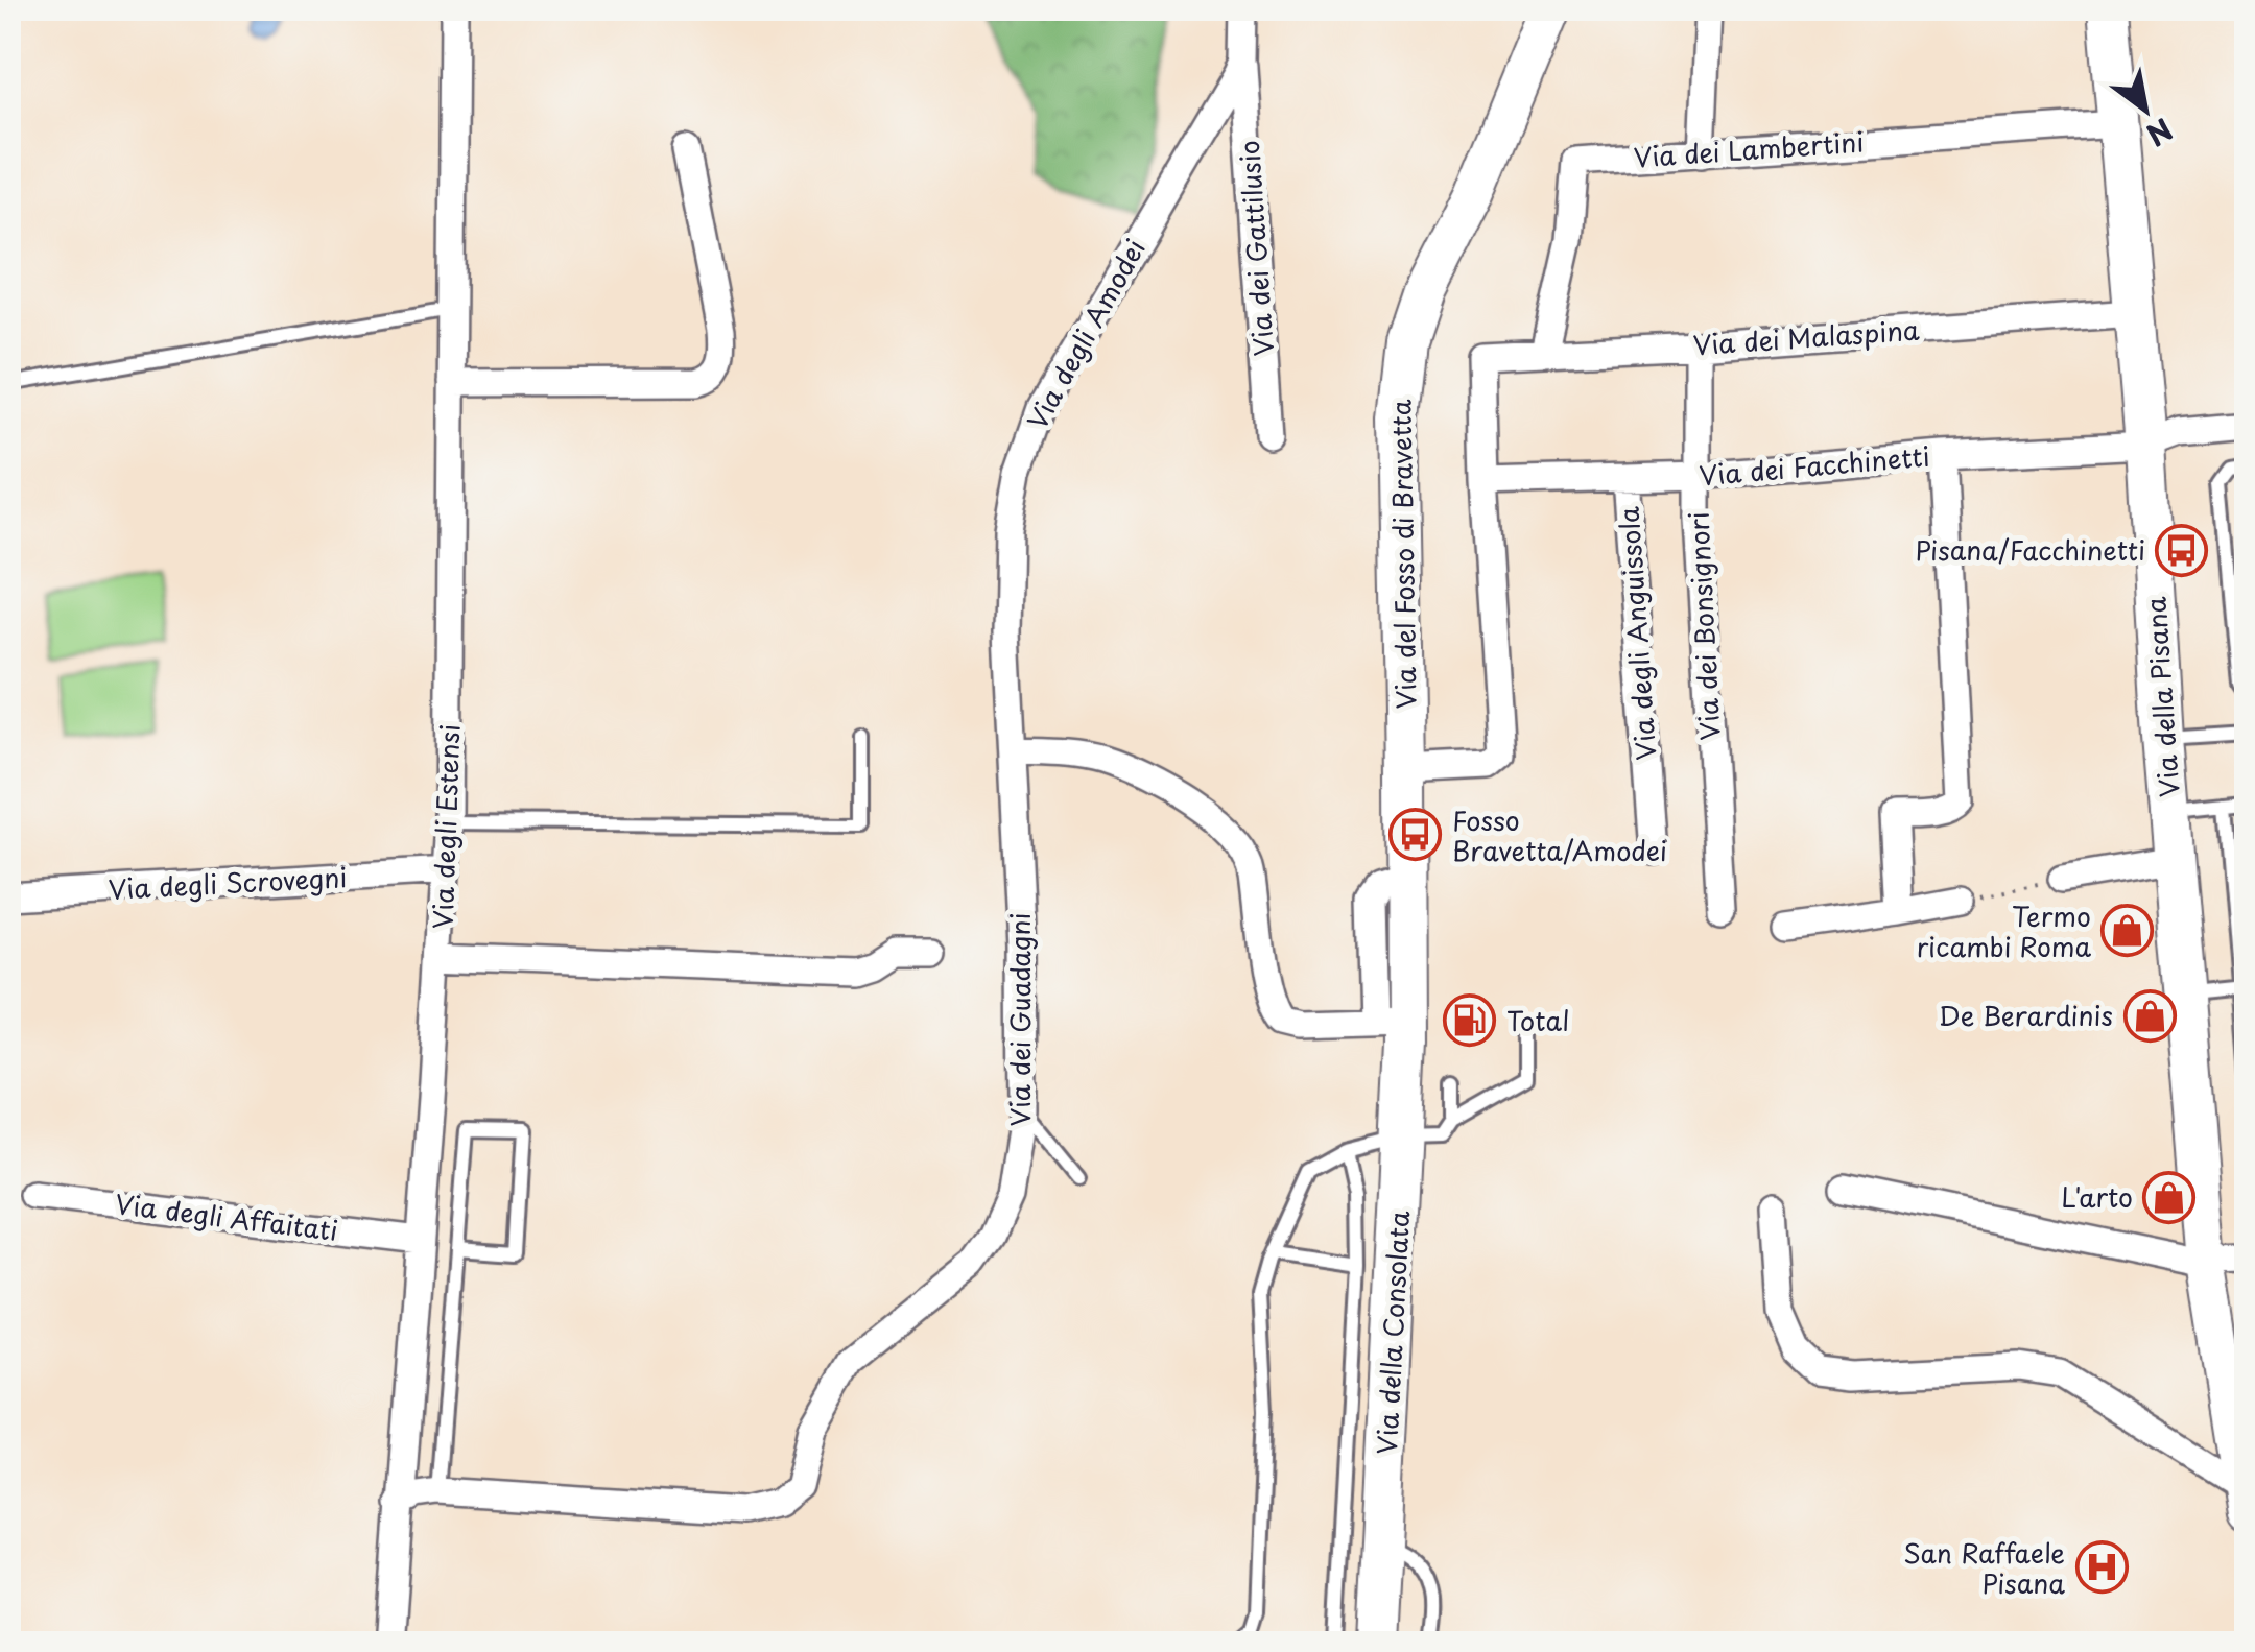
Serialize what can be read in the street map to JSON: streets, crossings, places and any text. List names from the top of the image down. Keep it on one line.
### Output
{"streets":{"main road":["Via del Fosso di Bravetta","Via della Pisana","Via della Consolata"],"street":["Via dei Lambertini","Via dei Gattilusio","Via degli Amodei","Via dei Malaspina","Via dei Facchinetti","Via dei Bonsignori","Via degli Anguissola","Via degli Estensi","Via degli Scrovegni","Via dei Guadagni","Via degli Affaitati"]},"crossings":[["Via dei Lambertini","Via dei Malaspina"],["Via dei Lambertini","Via della Pisana"],["Via dei Gattilusio","Via degli Amodei"],["Via degli Amodei","Via dei Guadagni"],["Via dei Malaspina","Via dei Facchinetti"],["Via dei Malaspina","Via dei Bonsignori"],["Via dei Malaspina","Via della Pisana"],["Via dei Facchinetti","Via dei Bonsignori"],["Via dei Facchinetti","Via degli Anguissola"],["Via dei Facchinetti","Via della Pisana"],["Via del Fosso di Bravetta","Via della Consolata"],["Via degli Estensi","Via degli Scrovegni"],["Via degli Estensi","Via dei Guadagni"],["Via degli Estensi","Via degli Affaitati"]],"places":{"bus stop":["Pisana/Facchinetti","Fosso Bravetta/Amodei"],"shop":["Termo ricambi Roma","De Berardinis","L'arto"],"fuel station":["Total"],"hospital":["San Raffaele Pisana"]},"north":"bottom right"}
